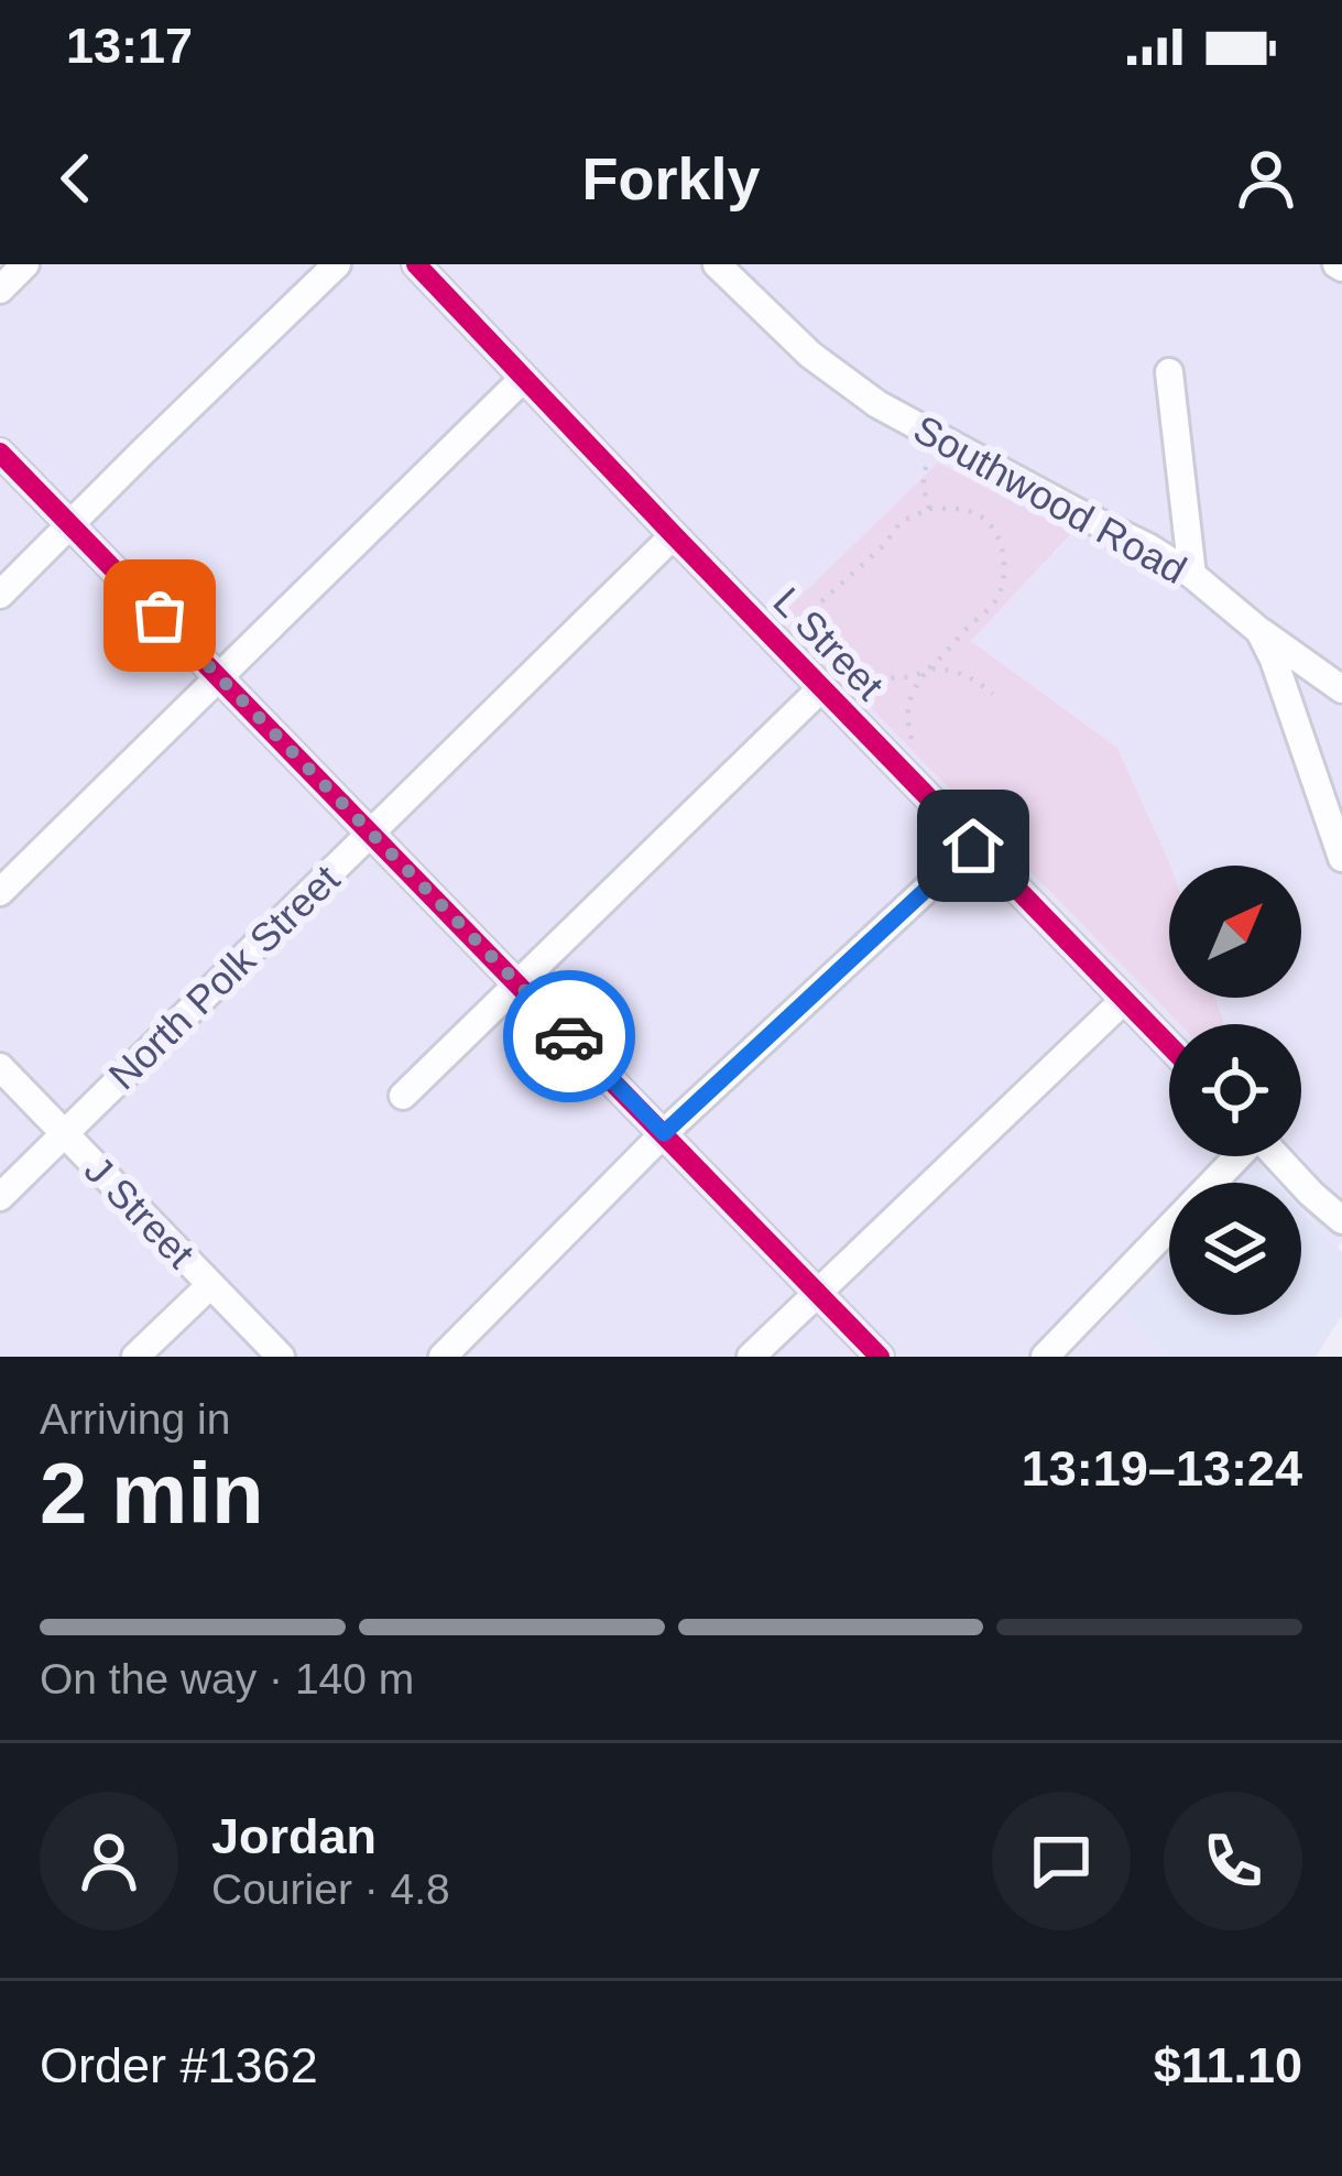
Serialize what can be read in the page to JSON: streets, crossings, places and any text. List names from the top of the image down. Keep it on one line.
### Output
{"streets":{"street":["Southwood Road","L Street","North Polk Street","J Street"]},"crossings":[["L Street","North Polk Street"],["North Polk Street","J Street"]],"north":"top right","page":{"status":"13:17","header":"Forkly","heading":["2 min","Arriving in","13:19–13:24"],"panel":["Jordan","Courier · 4.8","Order #1362","$11.10"],"bar":"On the way · 140 m"}}
